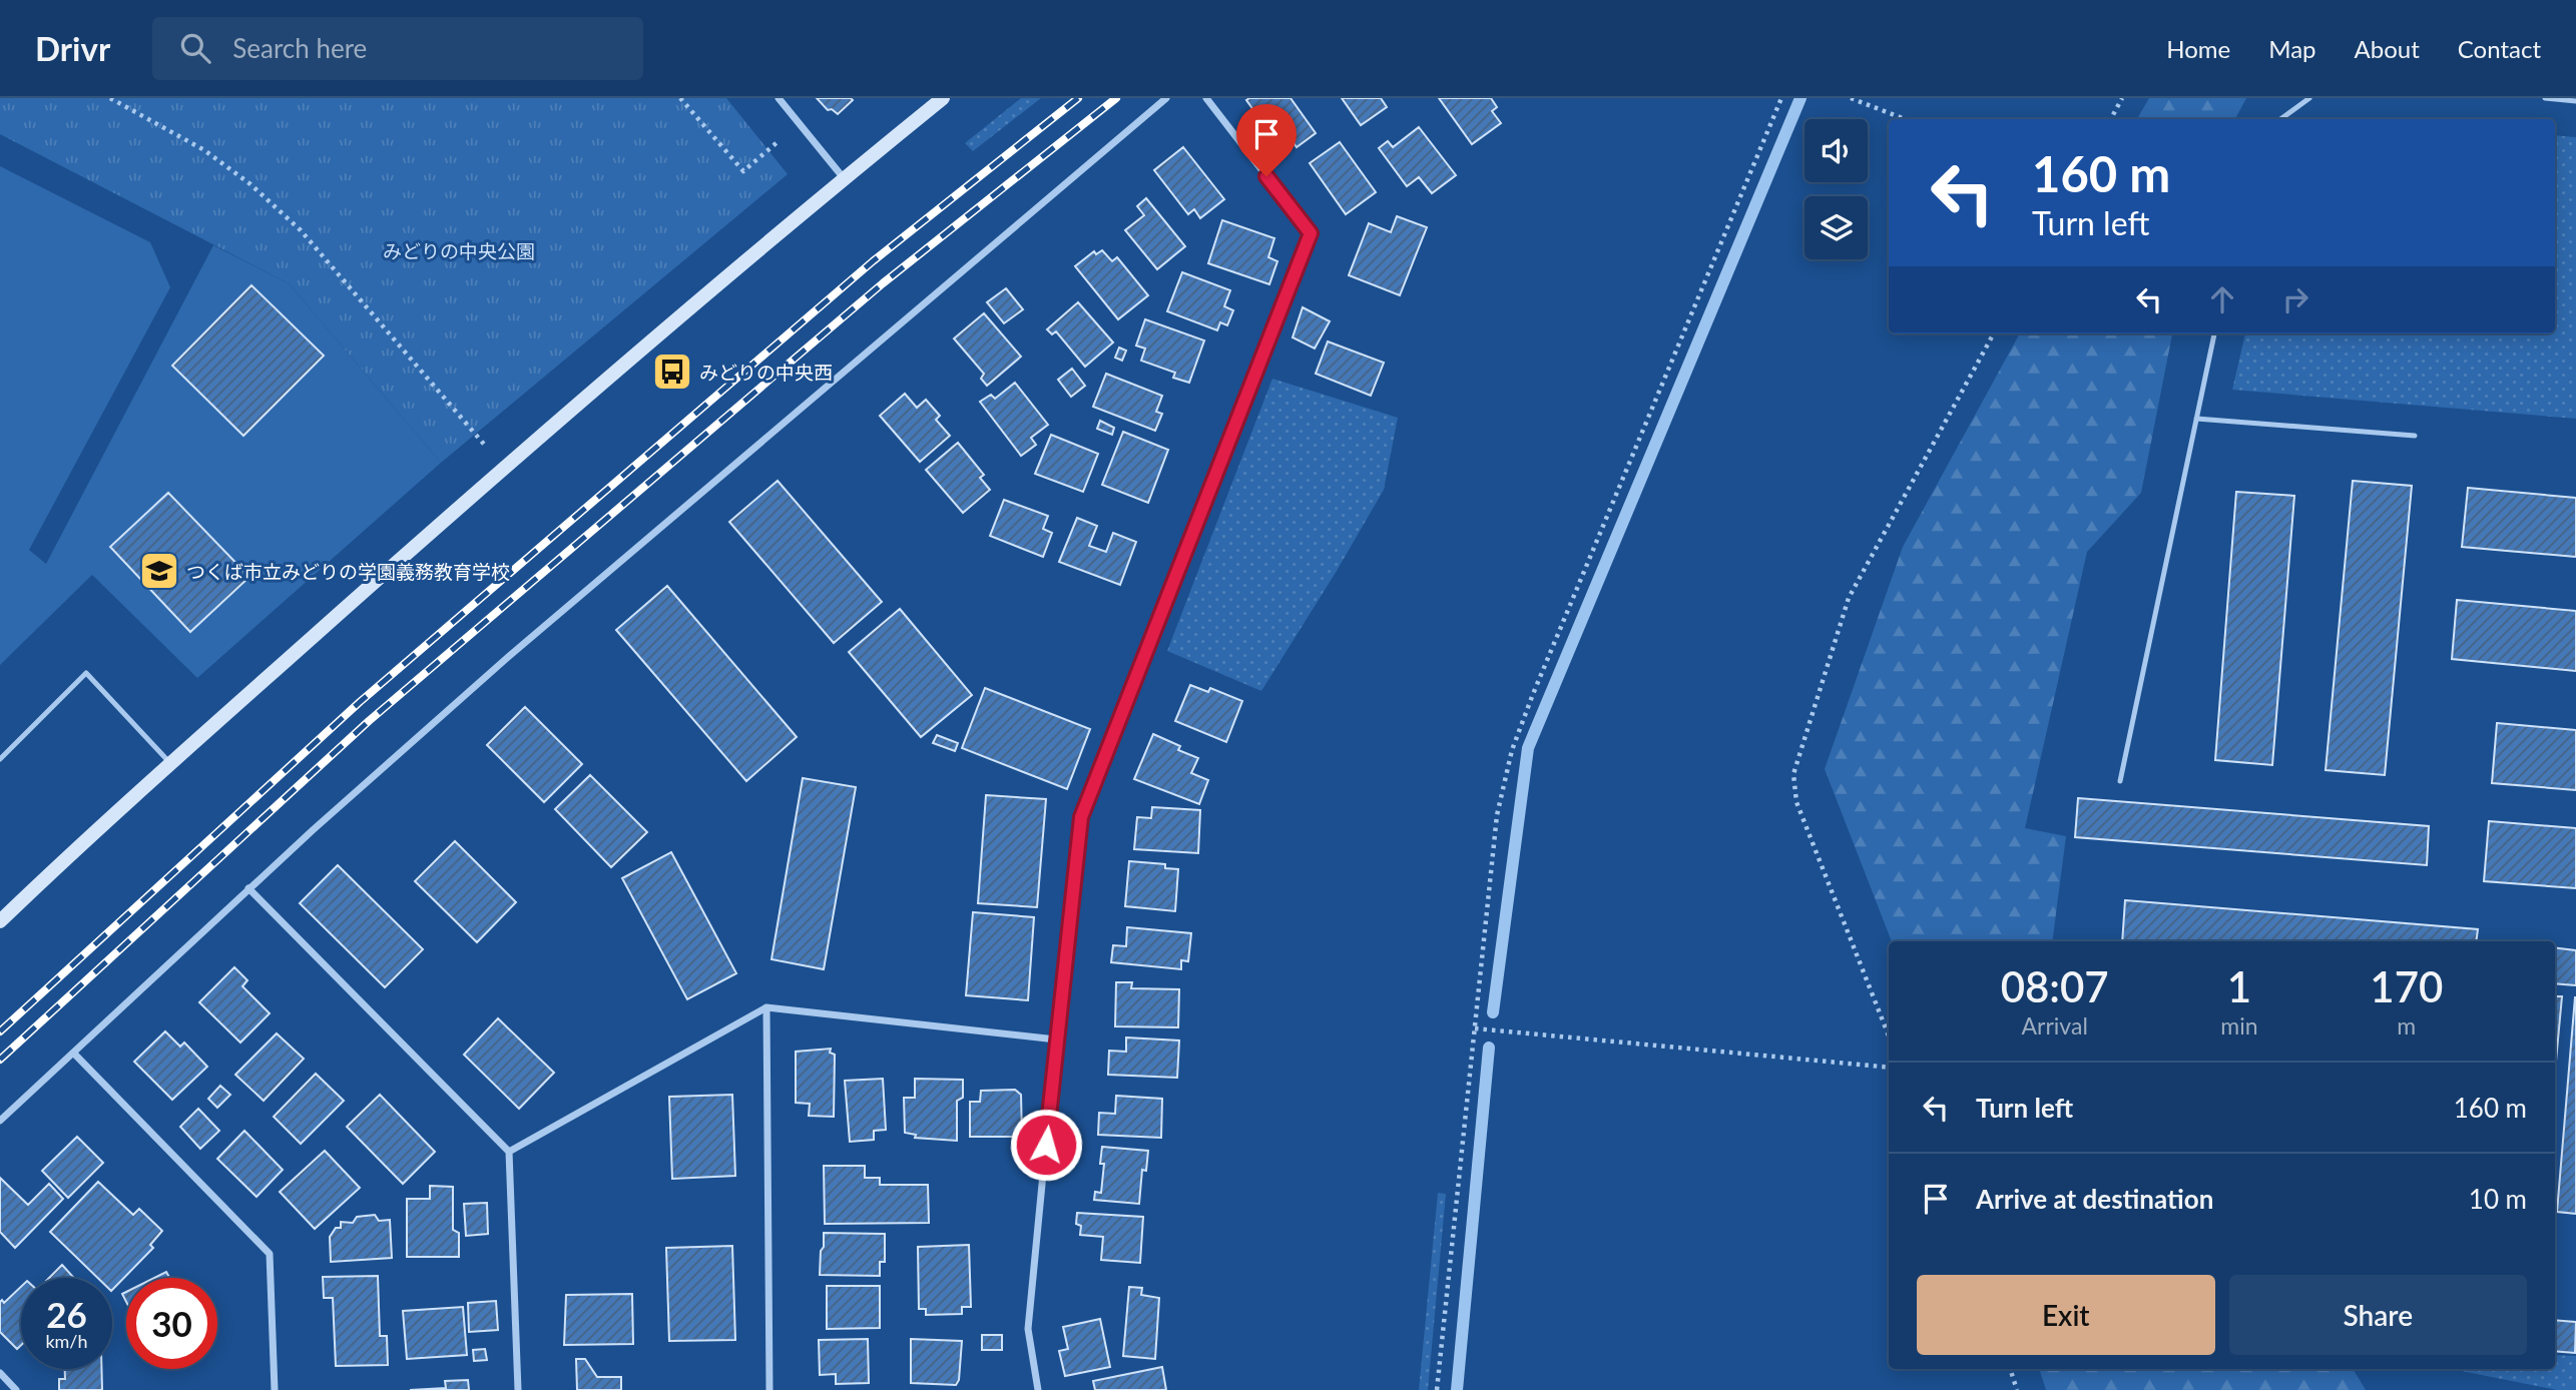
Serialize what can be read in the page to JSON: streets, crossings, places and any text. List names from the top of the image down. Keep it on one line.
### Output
{"parks":["みどりの中央公園"],"places":{"bus stop":["みどりの中央西"],"school or university":["つくば市立みどりの学園義務教育学校"]},"page":{"header":"Drivr","search":"Search here","nav":["Home","Map","About","Contact"],"turn":["160 m","Turn left"],"eta":["08:07","Arrival","1","min","170","m"],"list":[{"name":"Turn left","value":"160 m"},{"name":"Arrive at destination","value":"10 m"}],"buttons":["Exit","Share"],"speed":"26 km/h","limit":"30"}}
